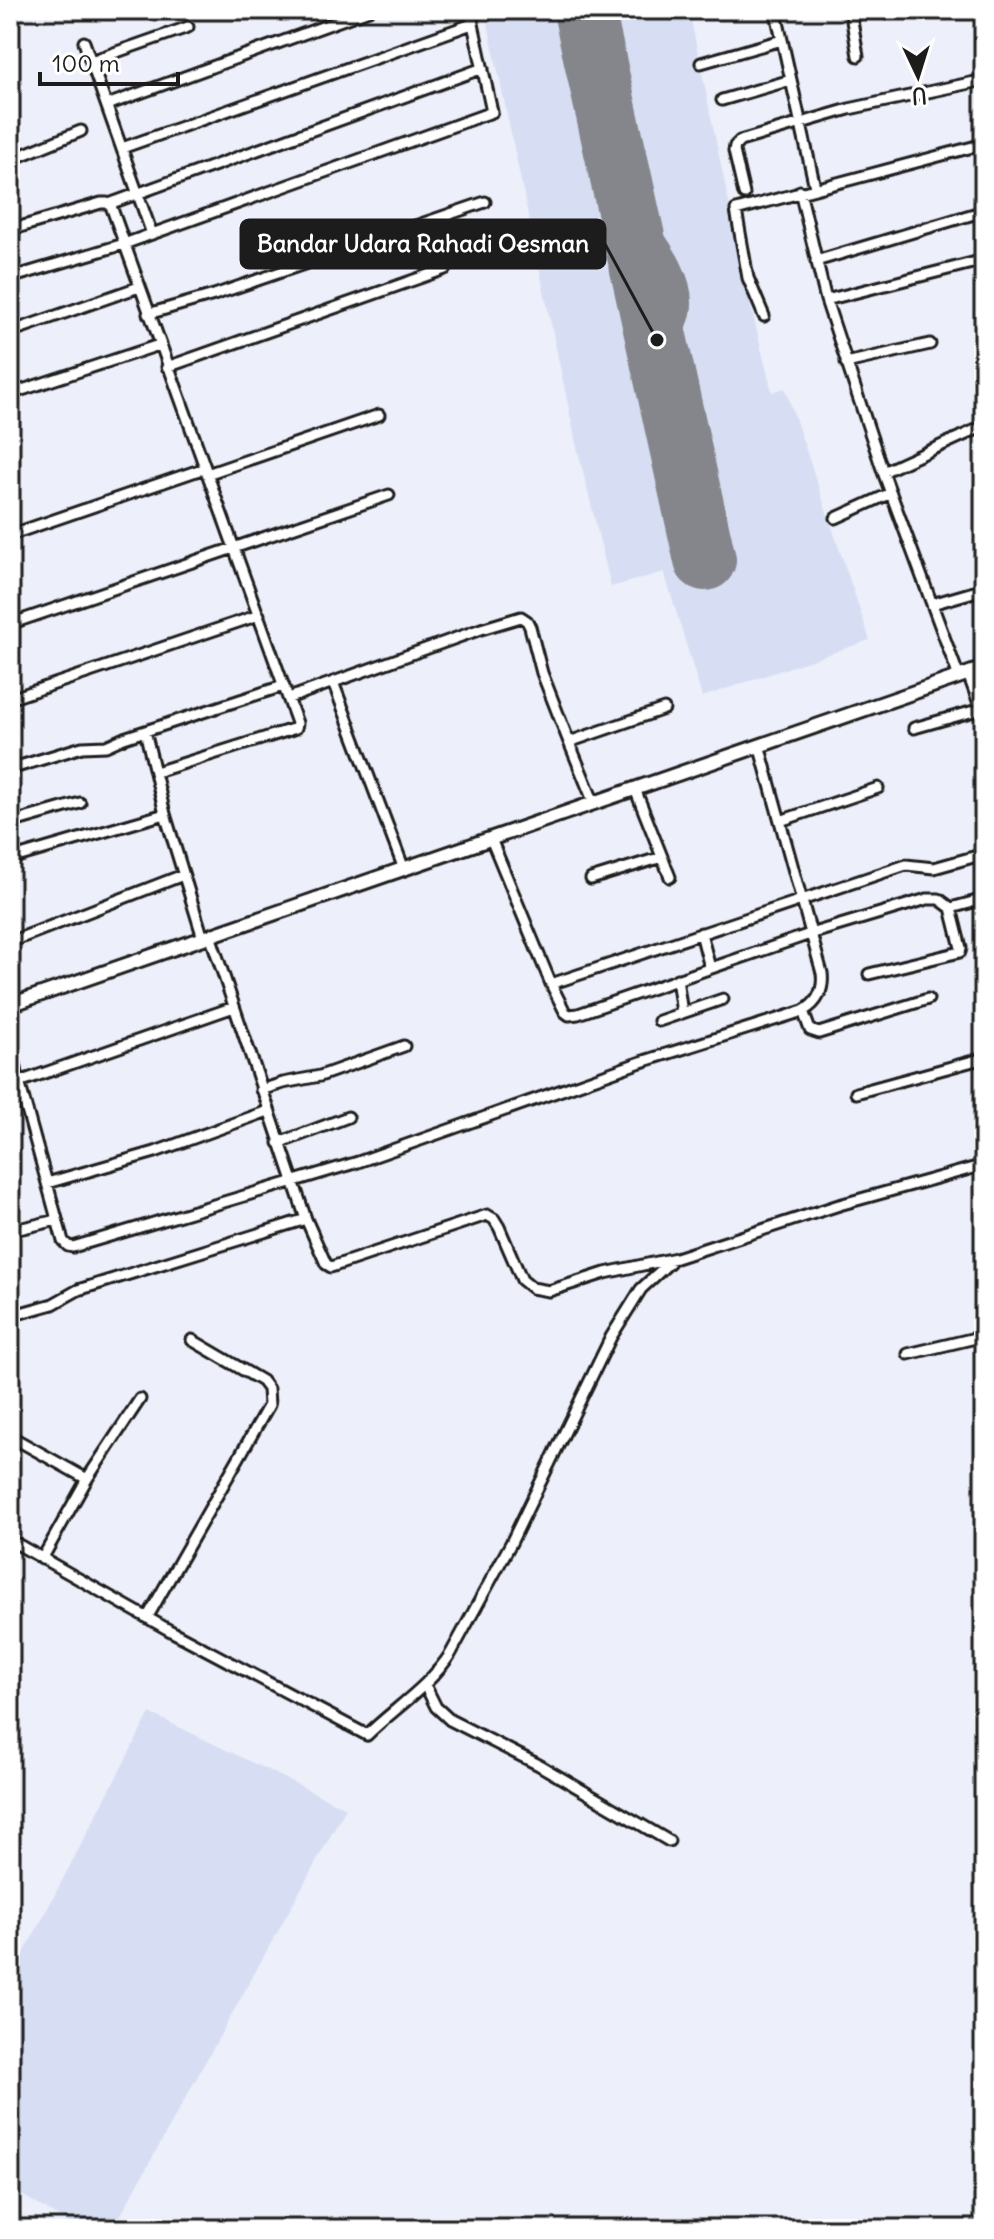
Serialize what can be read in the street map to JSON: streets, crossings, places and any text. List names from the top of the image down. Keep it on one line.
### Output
{"places":["Bandar Udara Rahadi Oesman"],"scale_bar":"100 m","north":"bottom"}
